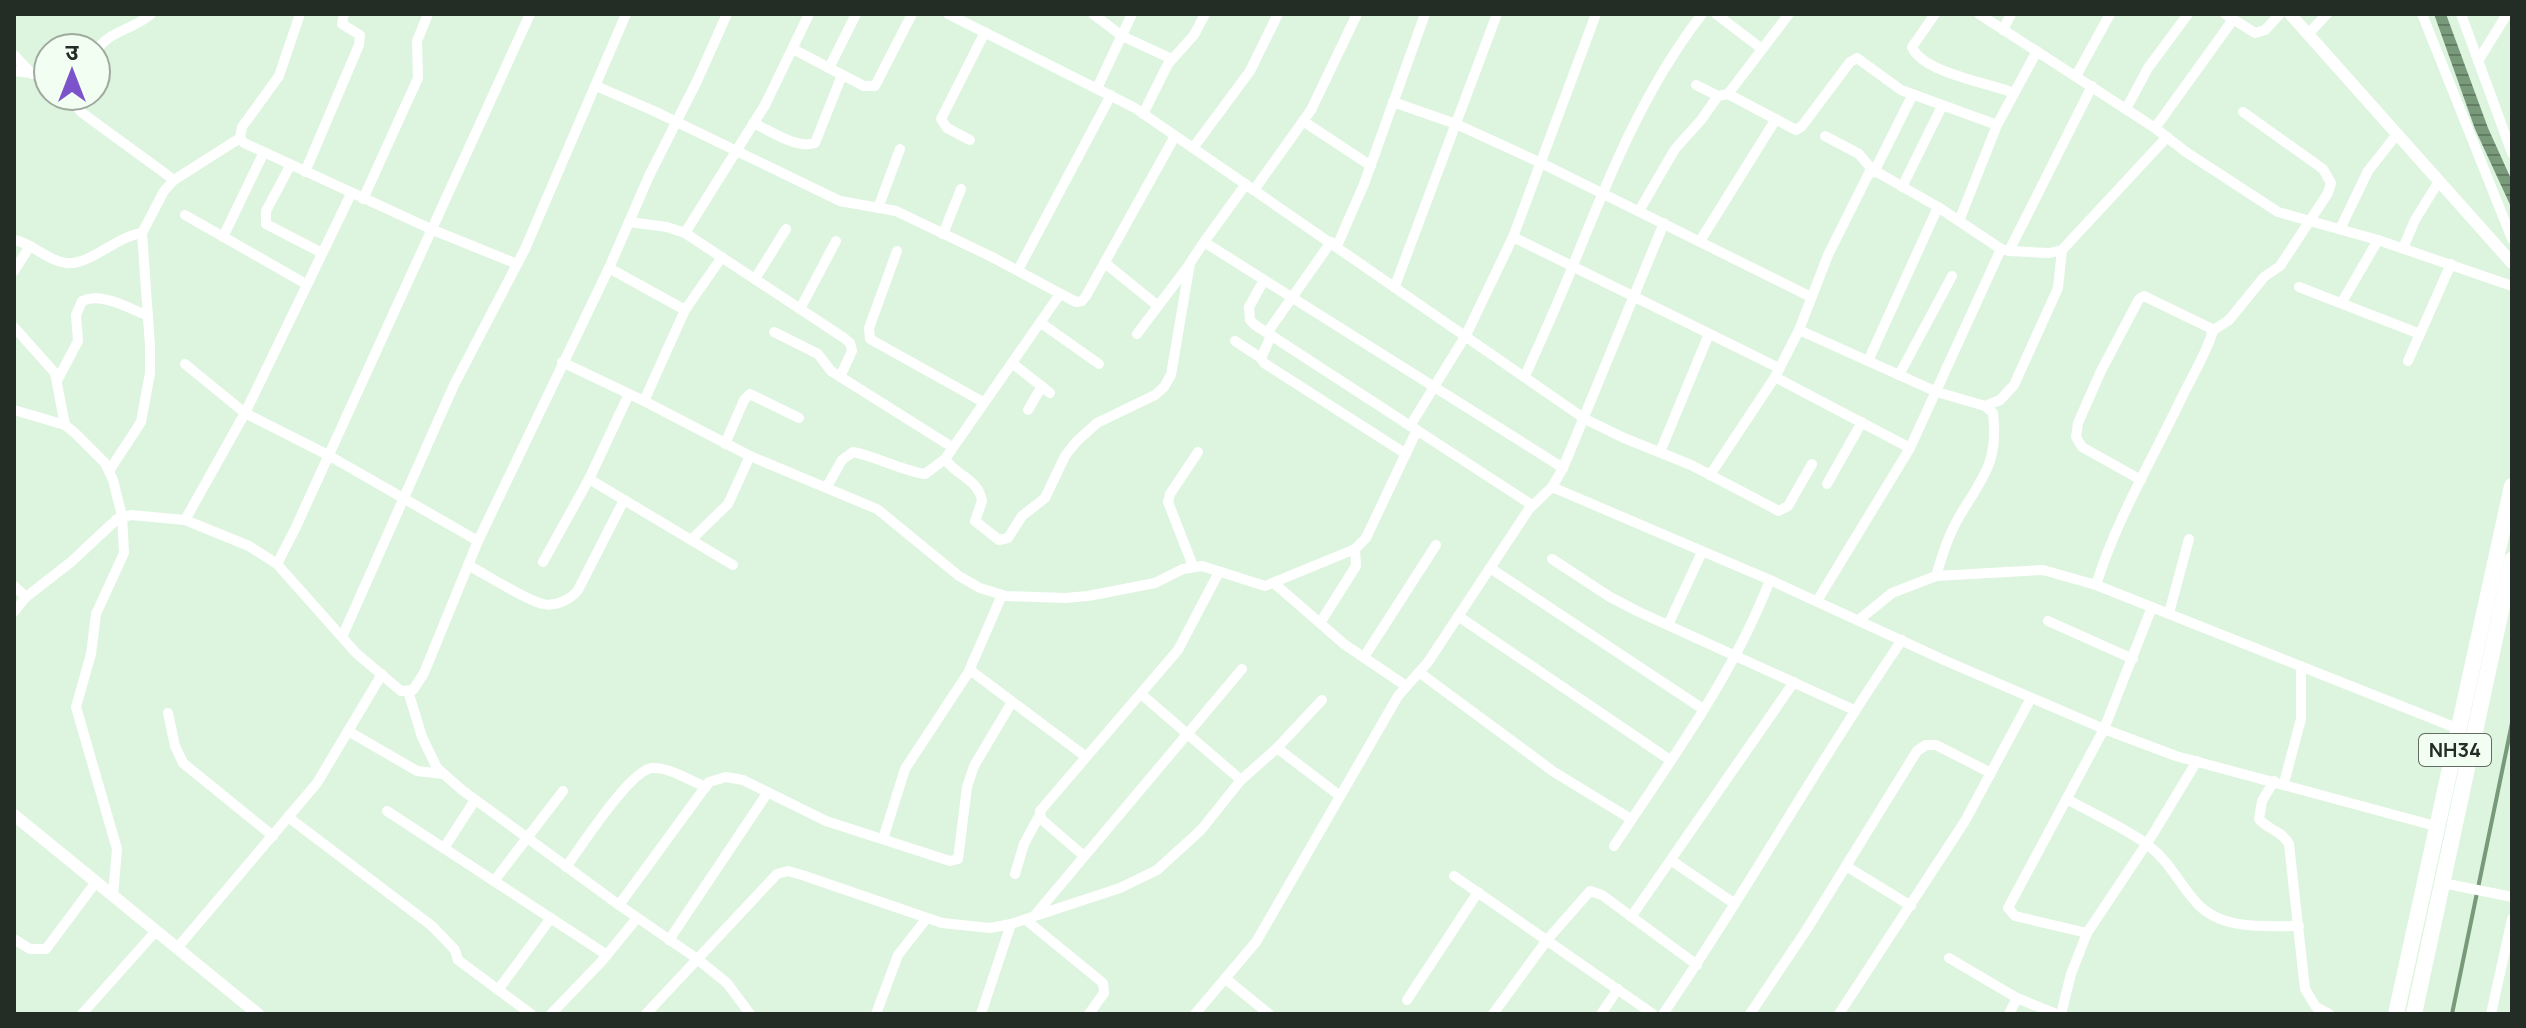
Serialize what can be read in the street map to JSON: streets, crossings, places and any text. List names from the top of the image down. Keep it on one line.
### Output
{"streets":{"highway":["NH34"]},"north":"top"}
